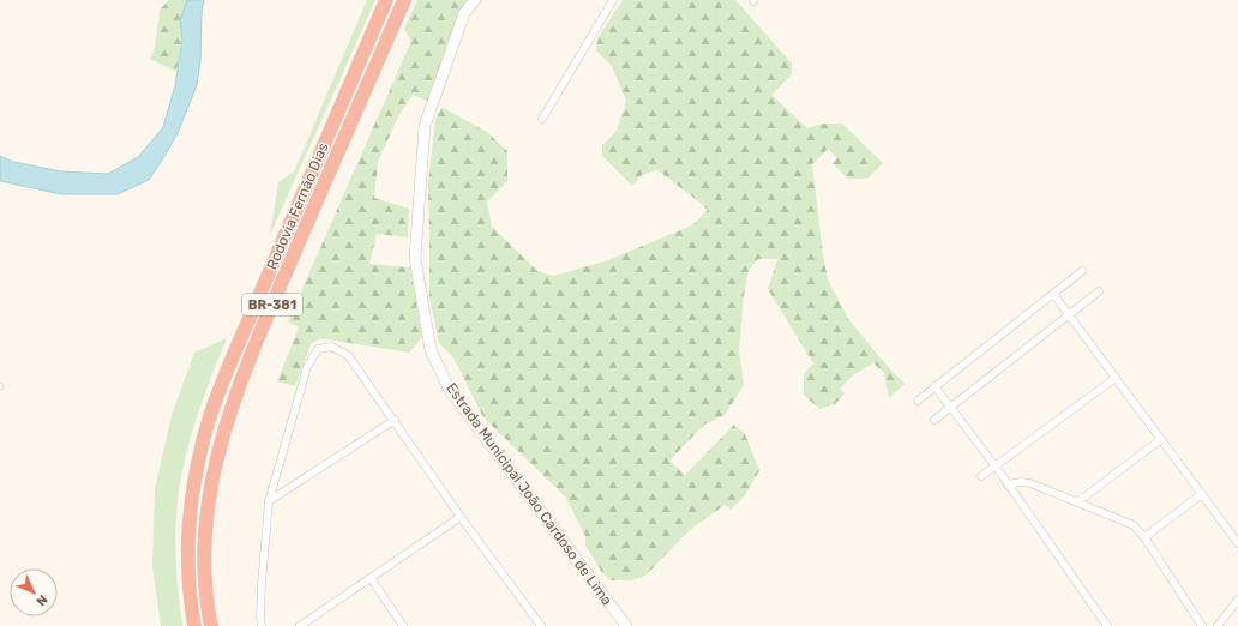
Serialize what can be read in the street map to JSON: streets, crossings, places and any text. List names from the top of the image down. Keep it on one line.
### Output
{"streets":{"highway":["Rodovia Fernão Dias","BR-381"],"street":["Estrada Municipal João Cardoso de Lima"]},"north":"bottom right"}
